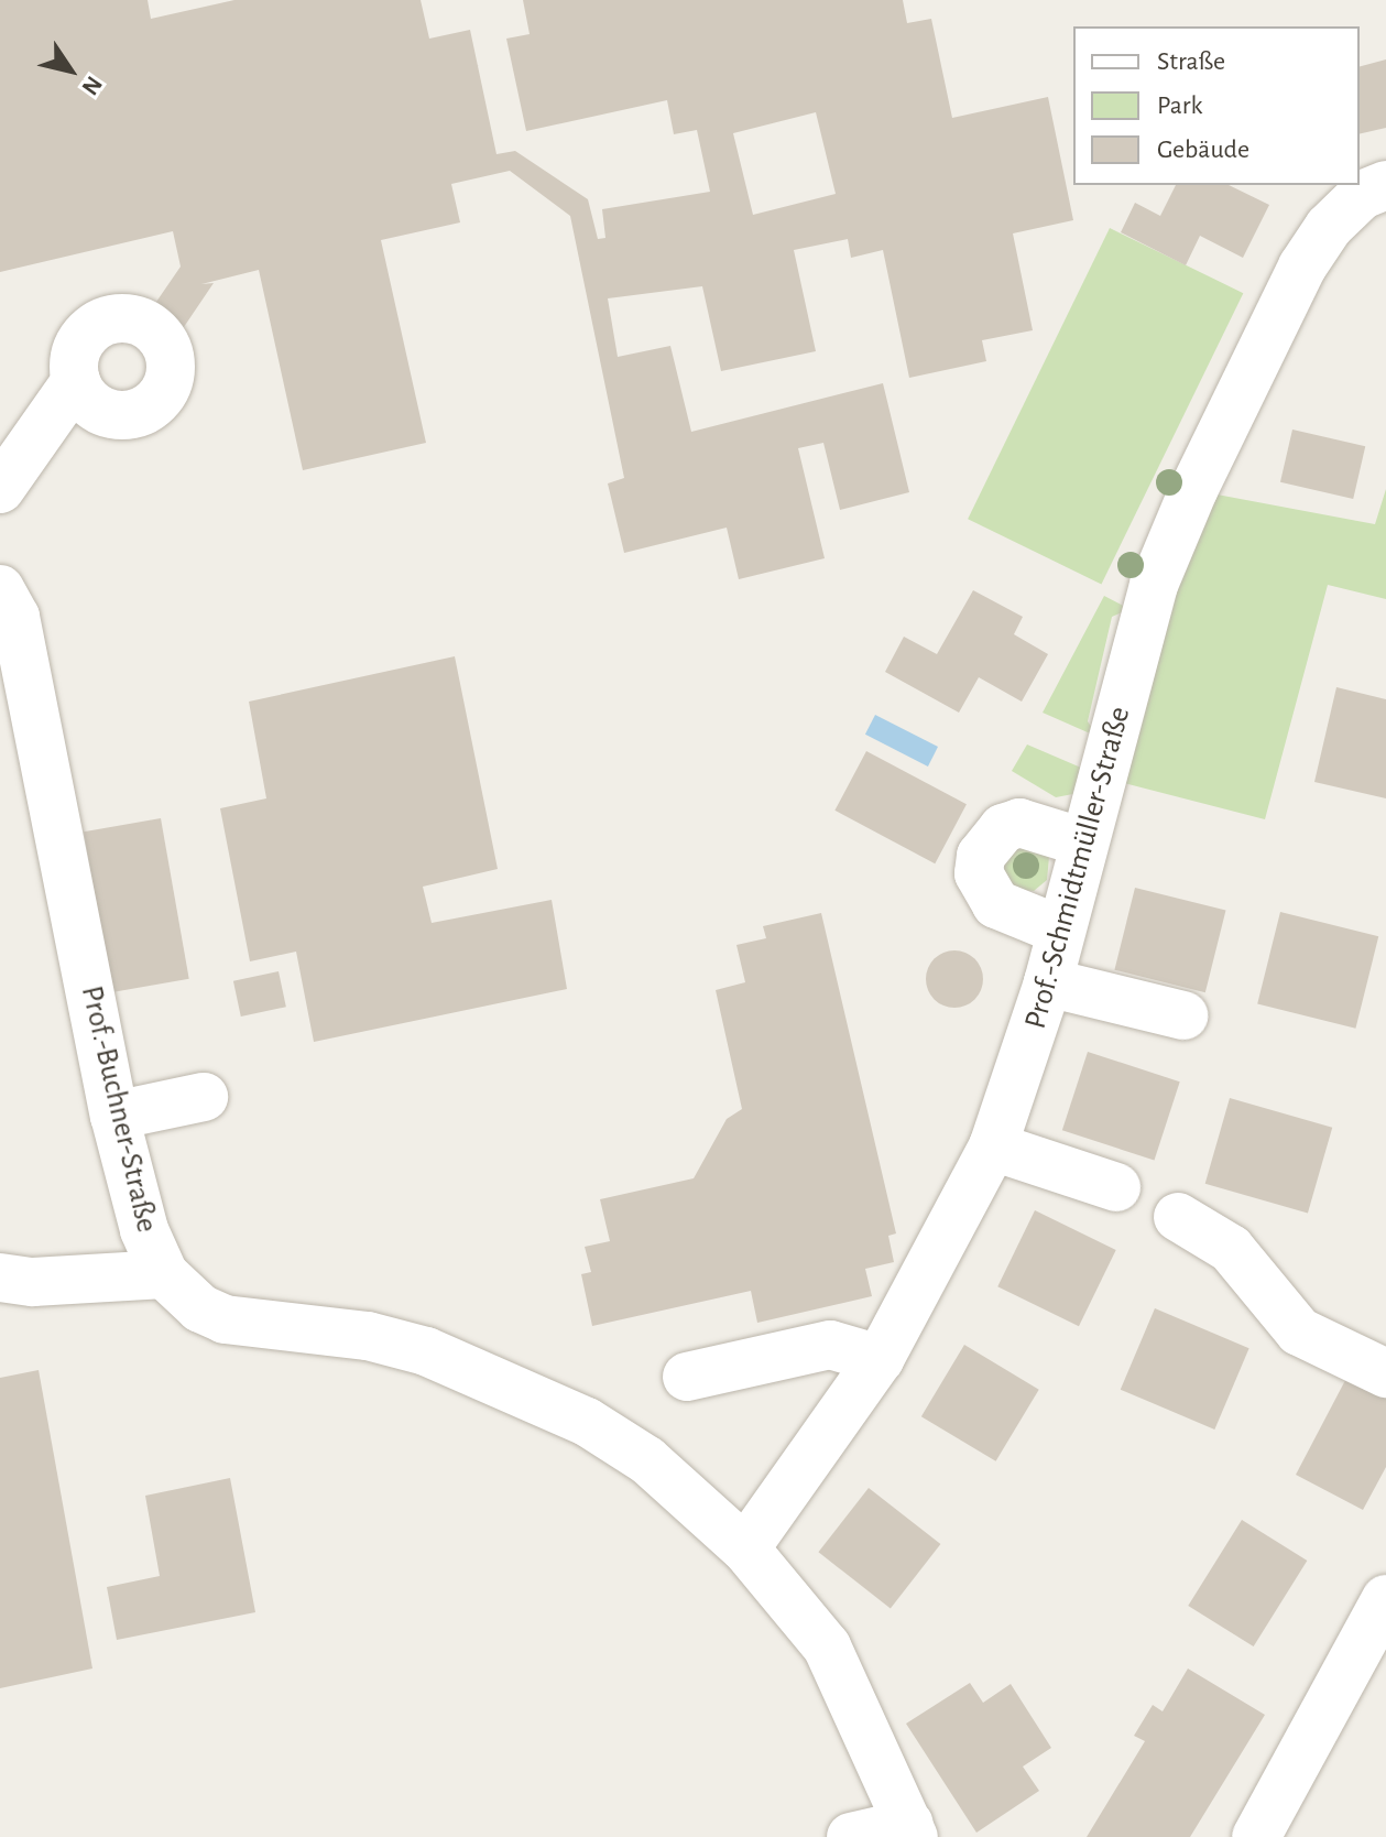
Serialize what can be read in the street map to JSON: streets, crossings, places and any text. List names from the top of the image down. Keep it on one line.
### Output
{"streets":{"street":["Prof.-Schmidtmüller-Straße","Prof.-Buchner-Straße"]},"crossings":[["Prof.-Schmidtmüller-Straße","Prof.-Buchner-Straße"]],"legend":["Straße","Park","Gebäude"],"north":"bottom right"}
